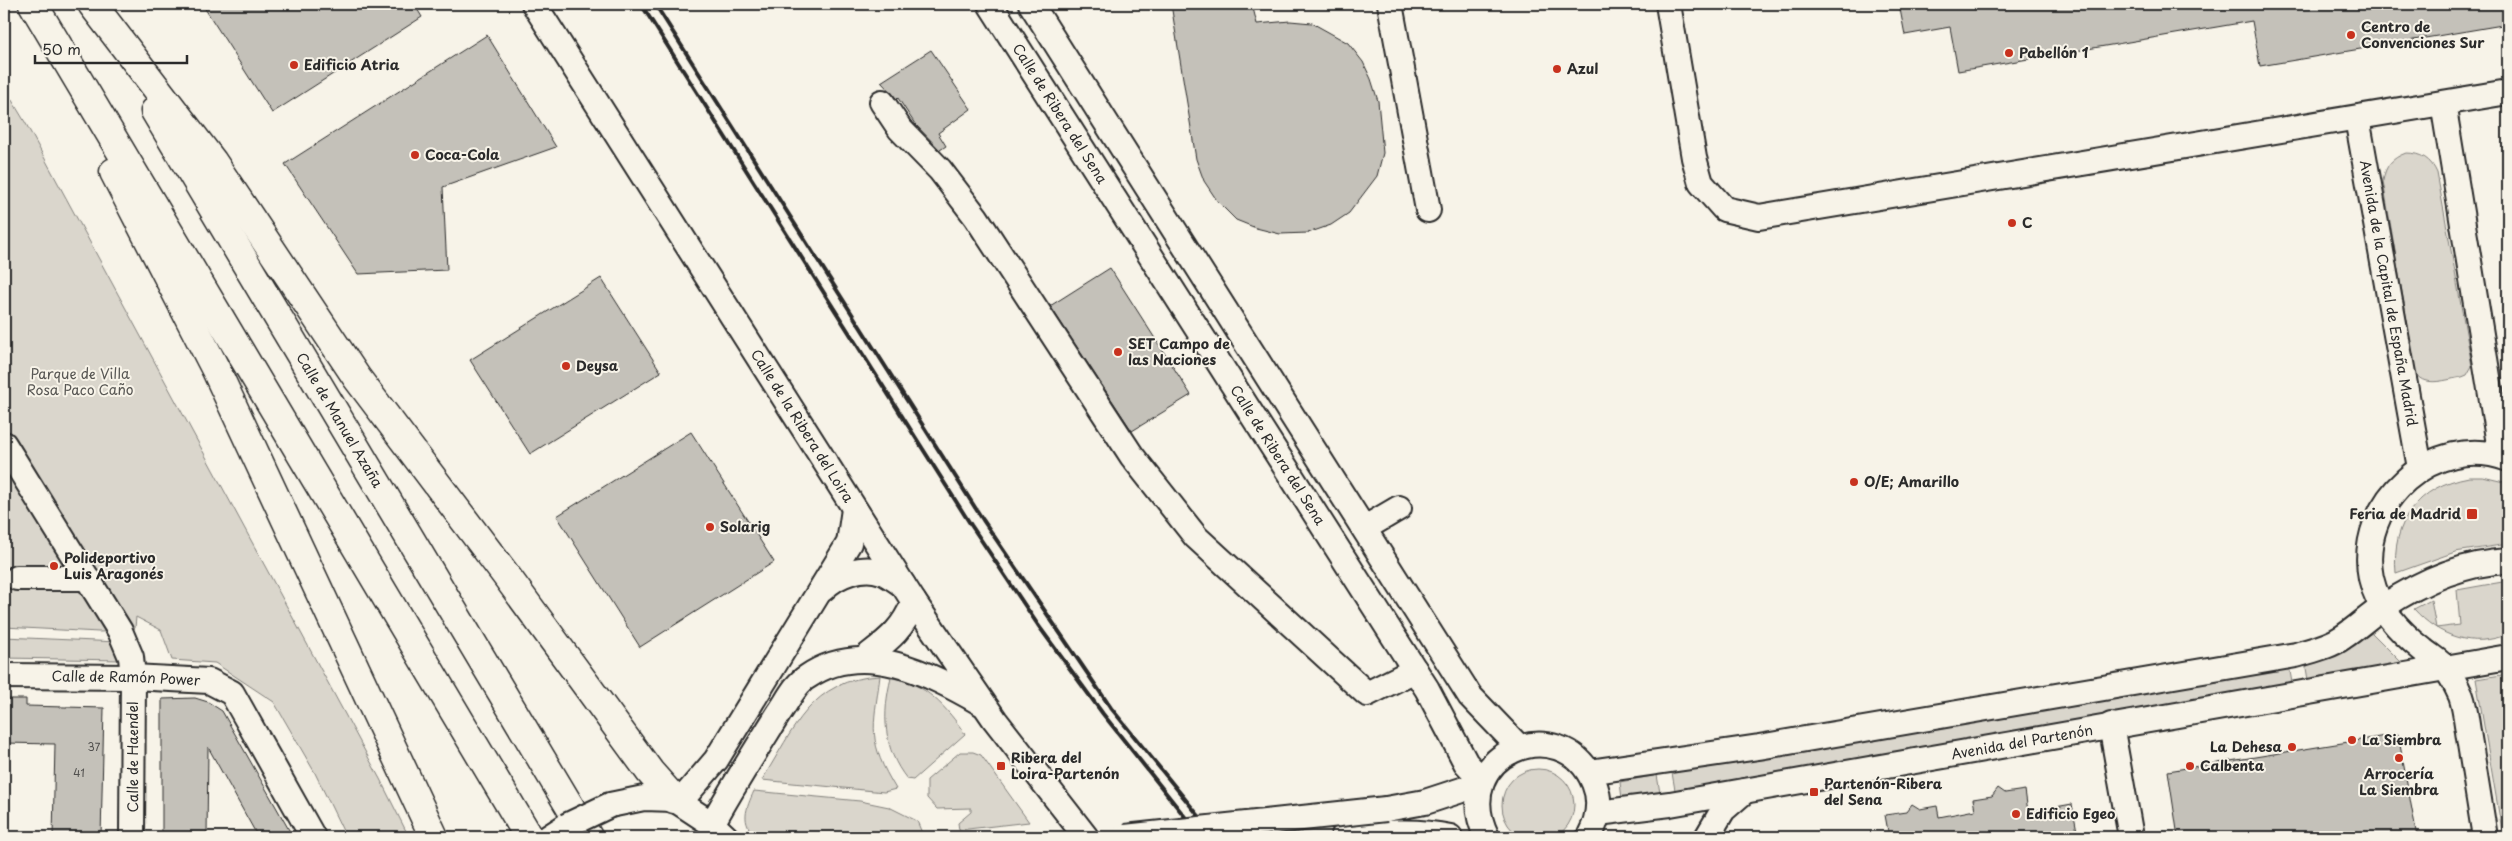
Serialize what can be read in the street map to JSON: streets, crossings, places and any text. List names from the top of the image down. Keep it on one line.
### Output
{"streets":{"highway":["Calle de Manuel Azaña"],"street":["Calle de Ribera del Sena","Avenida de la Capital de España Madrid","Calle de la Ribera del Loira","Calle de Ramón Power","Avenida del Partenón","Calle de Haendel"]},"crossings":[["Calle de Ramón Power","Calle de Haendel"]],"parks":["Parque de Villa Rosa Paco Caño"],"places":{"other":["Centro de Convenciones Sur","Pabellón 1","Edificio Atria","Azul","Coca-Cola","C","SET Campo de las Naciones","Deysa","O/E; Amarillo","Solarig","Polideportivo Luis Aragonés","La Siembra","La Dehesa","Arrocería La Siembra","Calbenta","Edificio Egeo"],"transit":["Feria de Madrid","Ribera del Loira-Partenón","Partenón-Ribera del Sena"]},"house_numbers":["37","41"],"scale_bar":"50 m"}
